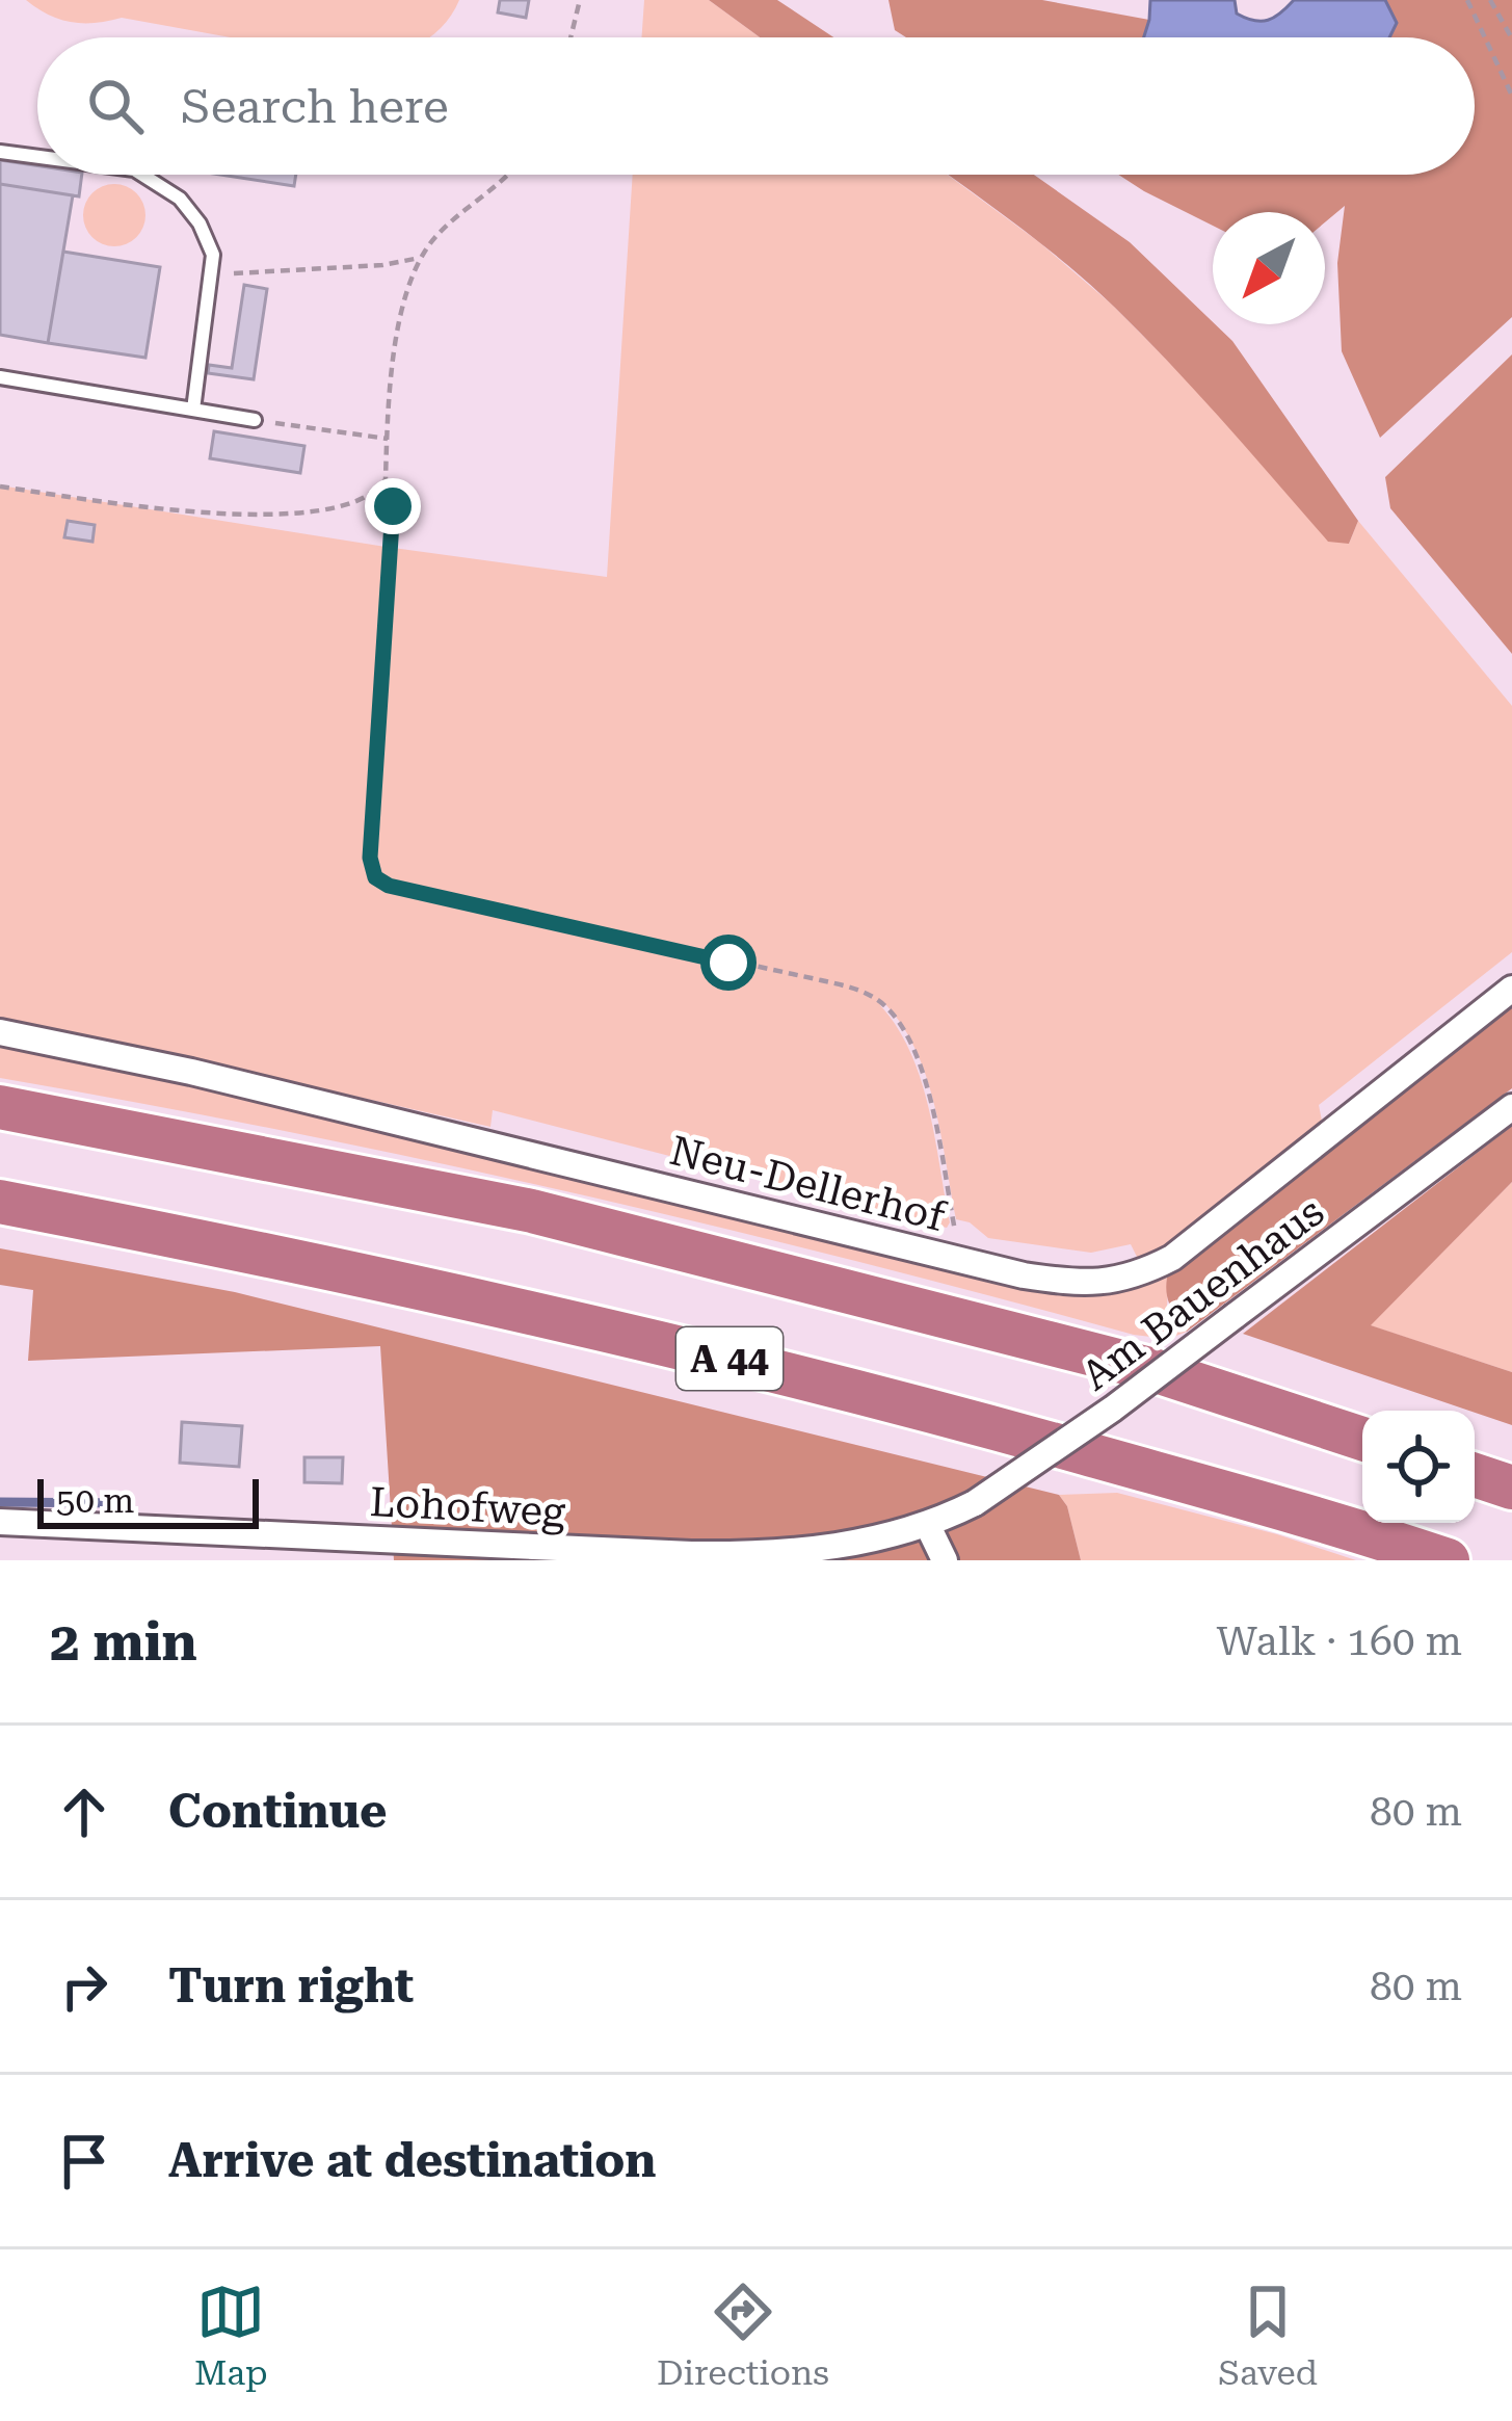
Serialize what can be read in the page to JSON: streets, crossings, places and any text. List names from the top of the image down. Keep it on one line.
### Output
{"streets":{"highway":["A 44"],"street":["Neu-Dellerhof","Am Bauenhaus","Lohofweg"]},"crossings":[["Am Bauenhaus","Lohofweg"]],"scale_bar":"50 m","north":"bottom left","page":{"search":"Search here","scale":"50 m","heading":["2 min","Walk · 160 m"],"list":[["Continue","80 m"],["Turn right","80 m"],"Arrive at destination"],"nav":["Map","Directions","Saved"]}}
